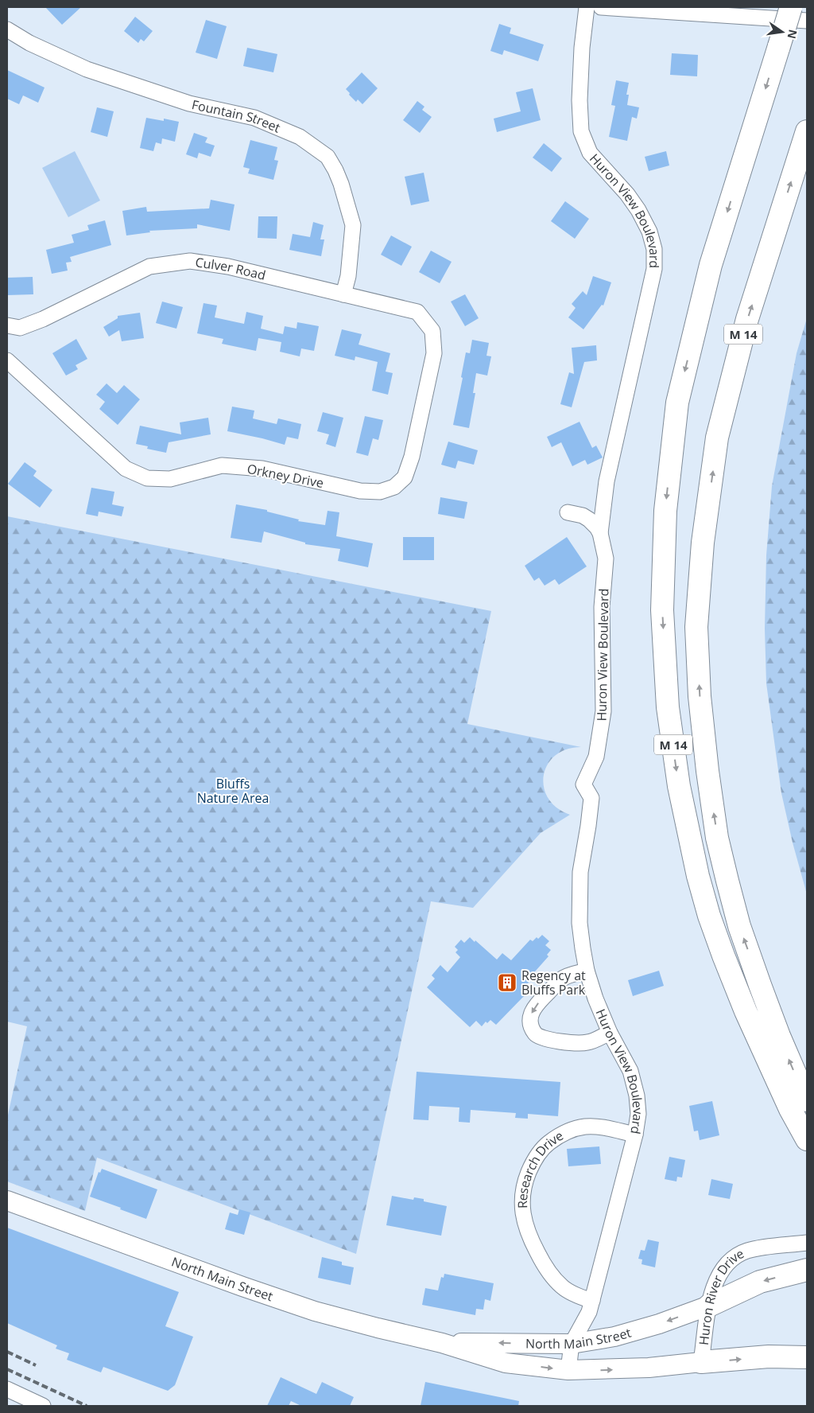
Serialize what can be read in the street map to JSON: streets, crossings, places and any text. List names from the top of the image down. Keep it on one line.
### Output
{"streets":{"highway":["M 14"],"main road":["North Main Street"],"street":["Fountain Street","Huron View Boulevard","Culver Road","Orkney Drive","Research Drive","Huron River Drive"]},"crossings":[["Fountain Street","Culver Road"],["Huron View Boulevard","Research Drive"],["Huron View Boulevard","North Main Street"],["Culver Road","Orkney Drive"],["North Main Street","Huron River Drive"]],"parks":["Bluffs Nature Area"],"places":{"building":["Regency at Bluffs Park"]},"north":"right"}
